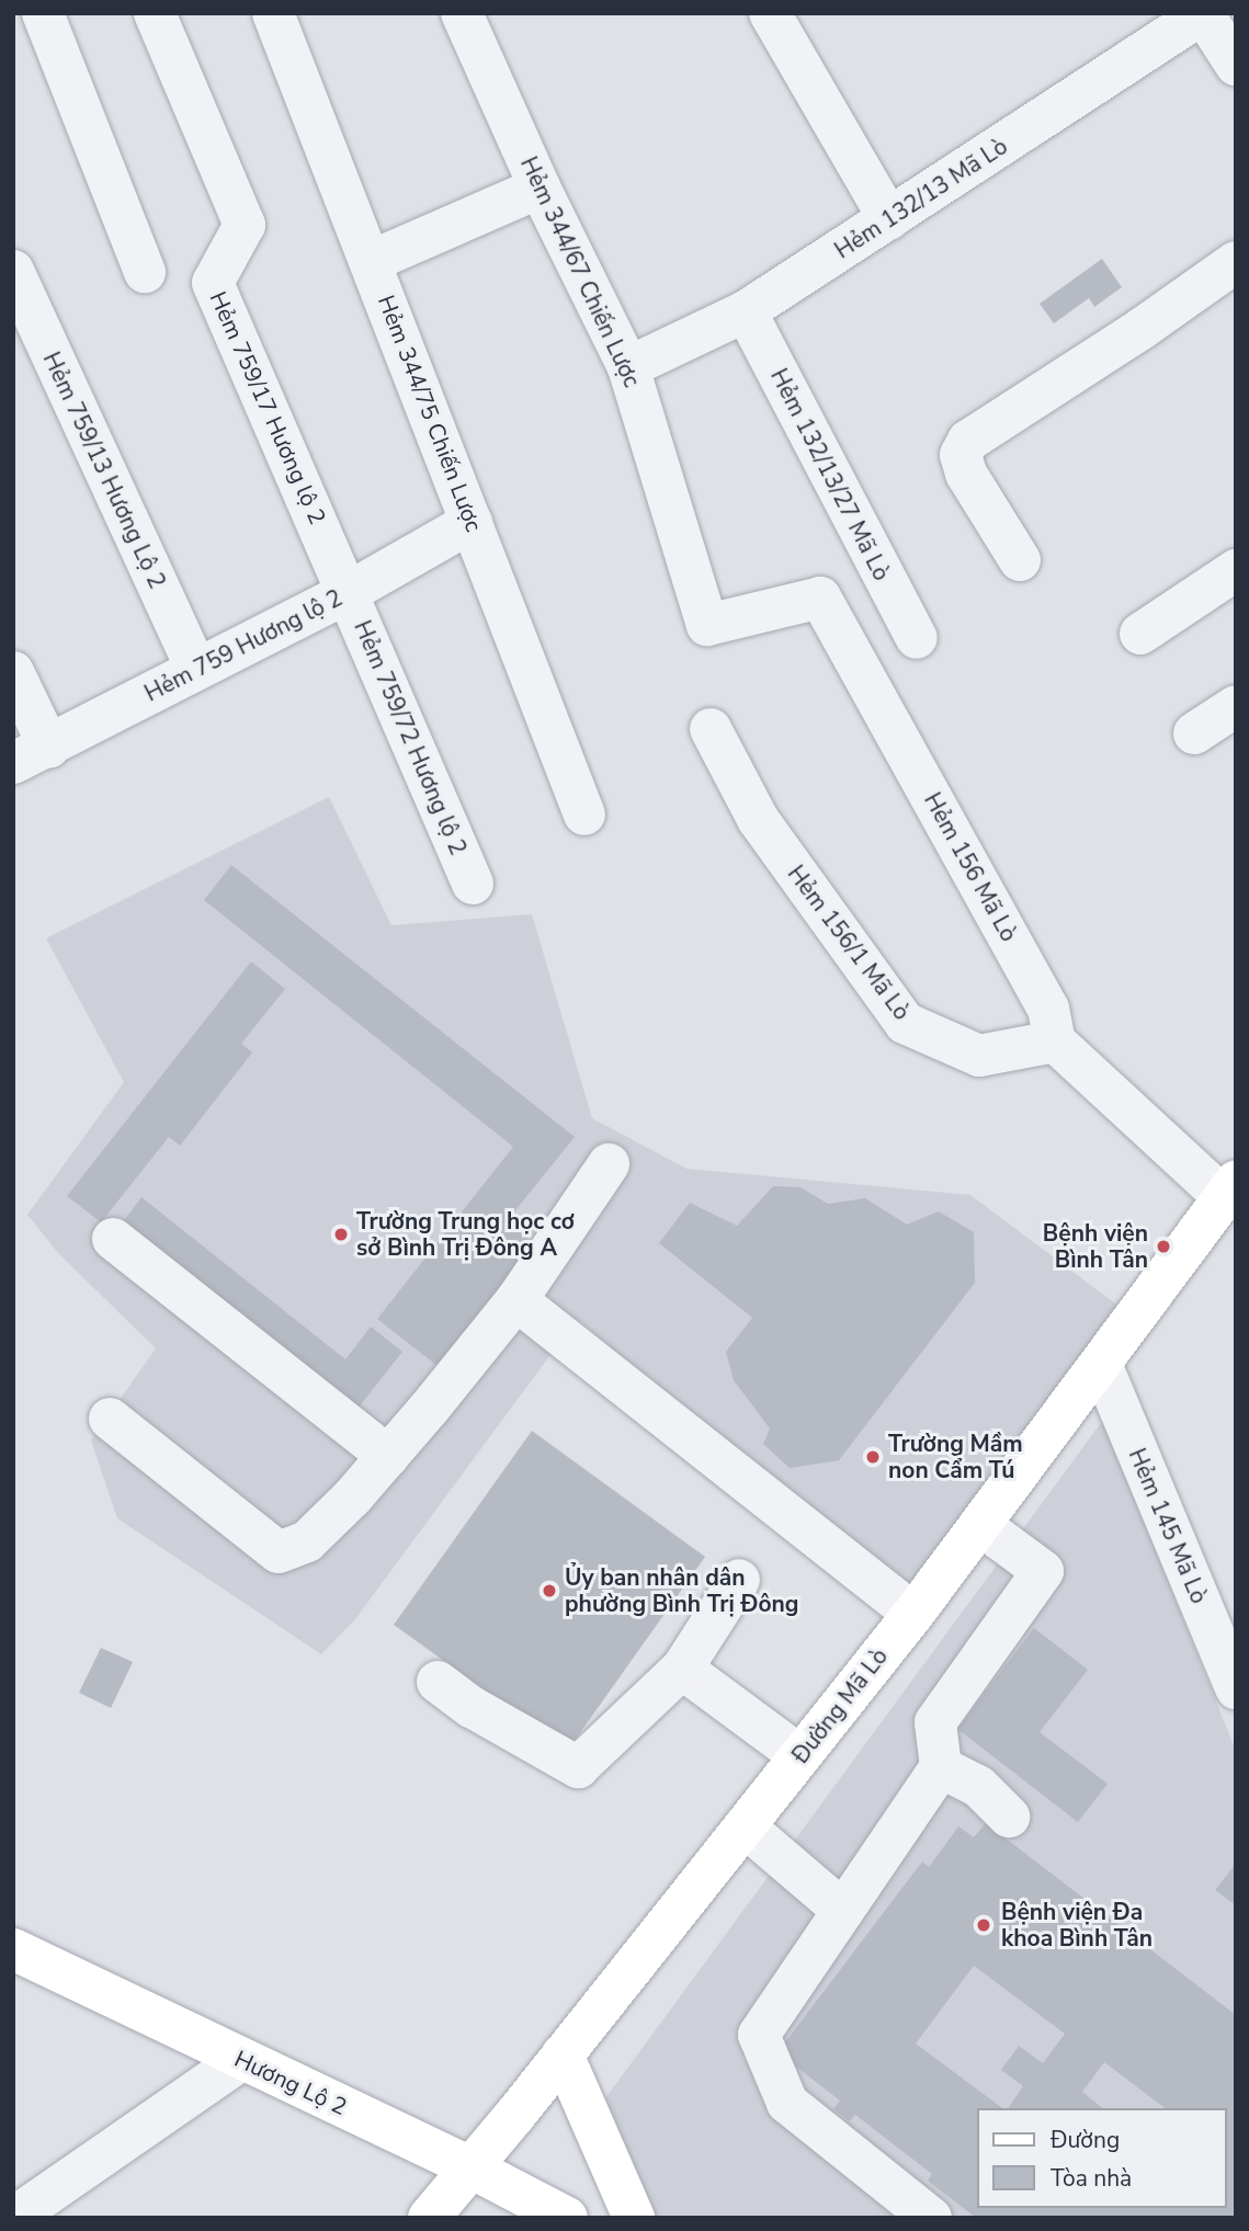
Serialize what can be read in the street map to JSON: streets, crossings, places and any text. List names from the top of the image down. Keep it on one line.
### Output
{"streets":{"main road":["Đường Mã Lò","Hương Lộ 2"],"street":["Hẻm 132/13 Mã Lò","Hẻm 344/67 Chiến Lược","Hẻm 759/17 Hương lộ 2","Hẻm 344/75 Chiến Lược","Hẻm 759/13 Hương Lộ 2","Hẻm 132/13/27 Mã Lò","Hẻm 759 Hương lộ 2","Hẻm 759/72 Hương lộ 2","Hẻm 156 Mã Lò","Hẻm 156/1 Mã Lò","Hẻm 145 Mã Lò"]},"crossings":[["Hẻm 132/13 Mã Lò","Hẻm 344/67 Chiến Lược"],["Hẻm 132/13 Mã Lò","Hẻm 132/13/27 Mã Lò"],["Hẻm 344/67 Chiến Lược","Hẻm 156 Mã Lò"],["Hẻm 759/17 Hương lộ 2","Hẻm 759 Hương lộ 2"],["Hẻm 759/17 Hương lộ 2","Hẻm 759/72 Hương lộ 2"],["Hẻm 344/75 Chiến Lược","Hẻm 759 Hương lộ 2"],["Hẻm 759/13 Hương Lộ 2","Hẻm 759 Hương lộ 2"],["Hẻm 759 Hương lộ 2","Hẻm 759/72 Hương lộ 2"],["Hẻm 156 Mã Lò","Hẻm 156/1 Mã Lò"],["Hẻm 145 Mã Lò","Đường Mã Lò"],["Đường Mã Lò","Hương Lộ 2"]],"places":["Trường Trung học cơ sở Bình Trị Đông A","Bệnh viện Bình Tân","Trường Mầm non Cẩm Tú","Ủy ban nhân dân phường Bình Trị Đông","Bệnh viện Đa khoa Bình Tân"],"legend":["Đường","Tòa nhà"]}
